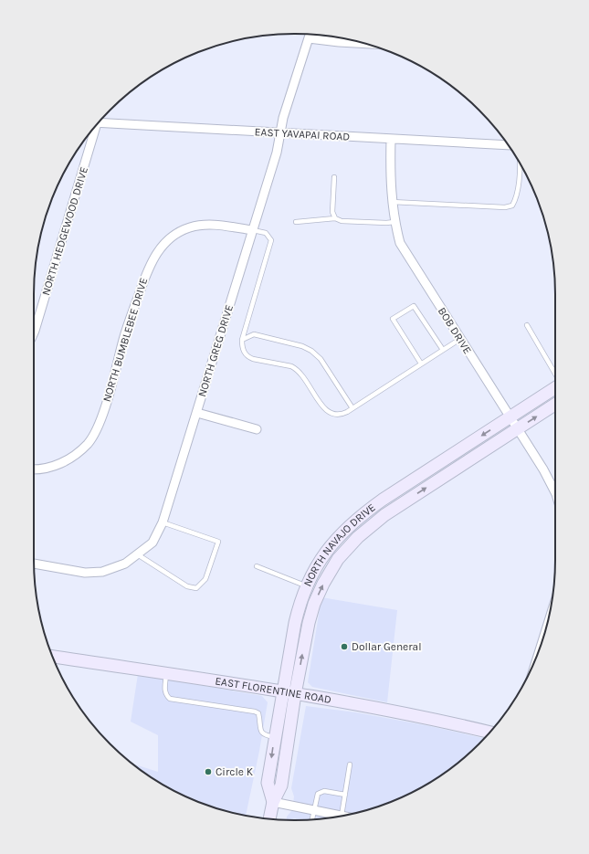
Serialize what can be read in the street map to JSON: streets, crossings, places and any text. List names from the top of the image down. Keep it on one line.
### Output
{"streets":{"street":["EAST YAVAPAI ROAD","NORTH HEDGEWOOD DRIVE","BOB DRIVE","NORTH BUMBLEBEE DRIVE","NORTH GREG DRIVE","NORTH NAVAJO DRIVE","EAST FLORENTINE ROAD"]},"crossings":[["EAST YAVAPAI ROAD","BOB DRIVE"],["EAST YAVAPAI ROAD","NORTH GREG DRIVE"],["BOB DRIVE","NORTH NAVAJO DRIVE"],["NORTH BUMBLEBEE DRIVE","NORTH GREG DRIVE"],["NORTH NAVAJO DRIVE","EAST FLORENTINE ROAD"]],"places":["Dollar General","Circle K"]}
